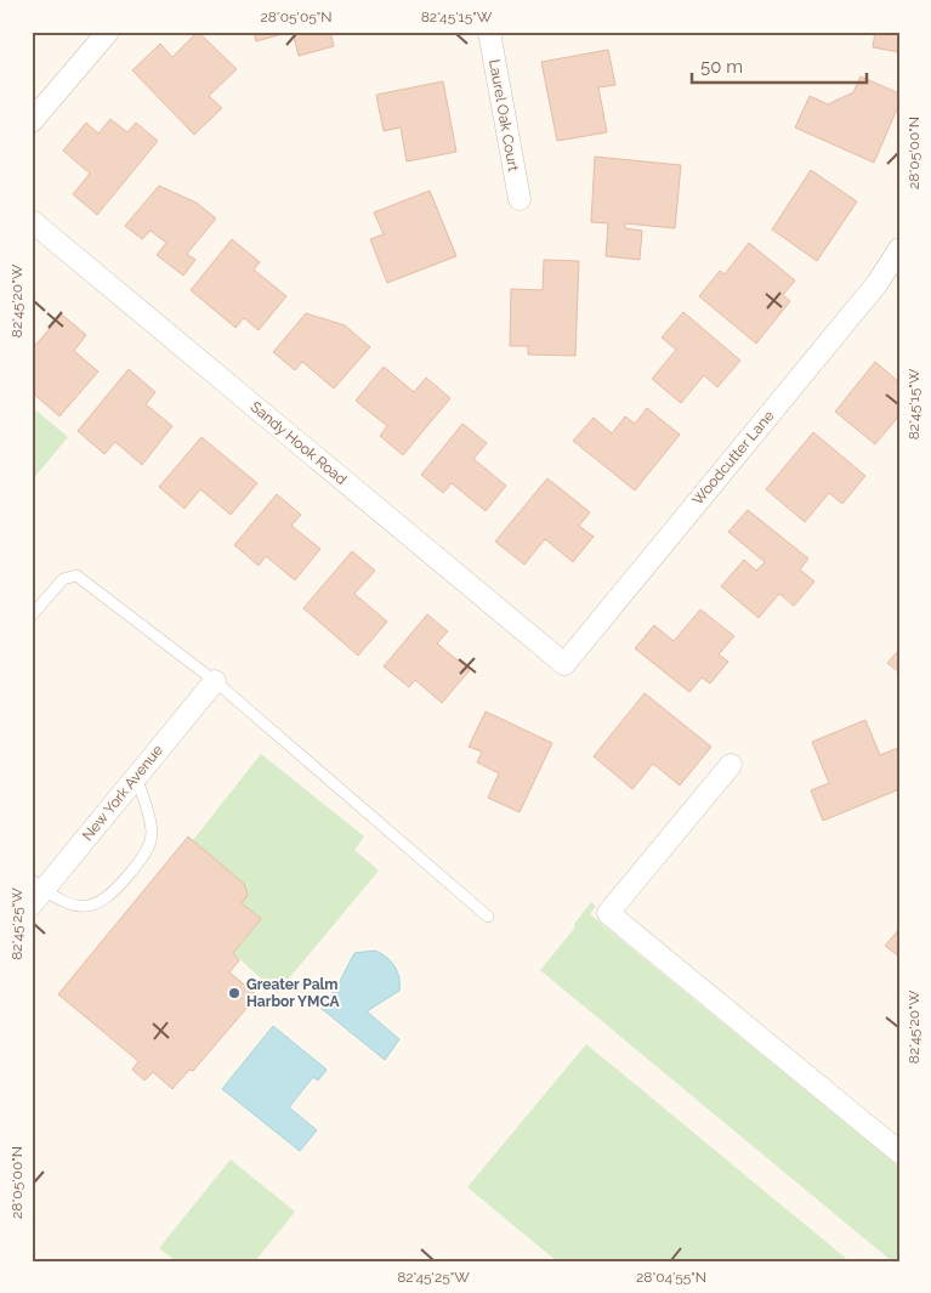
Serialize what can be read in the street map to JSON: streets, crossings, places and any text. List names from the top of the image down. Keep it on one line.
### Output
{"streets":{"street":["Laurel Oak Court","Sandy Hook Road","Woodcutter Lane","New York Avenue"]},"crossings":[["Sandy Hook Road","Woodcutter Lane"]],"places":["Greater Palm Harbor YMCA"],"scale_bar":"50 m","coordinates":["28°05'05\"N","82°45'15\"W","28°05'00\"N","82°45'20\"W","82°45'25\"W","28°04'55\"N"]}
